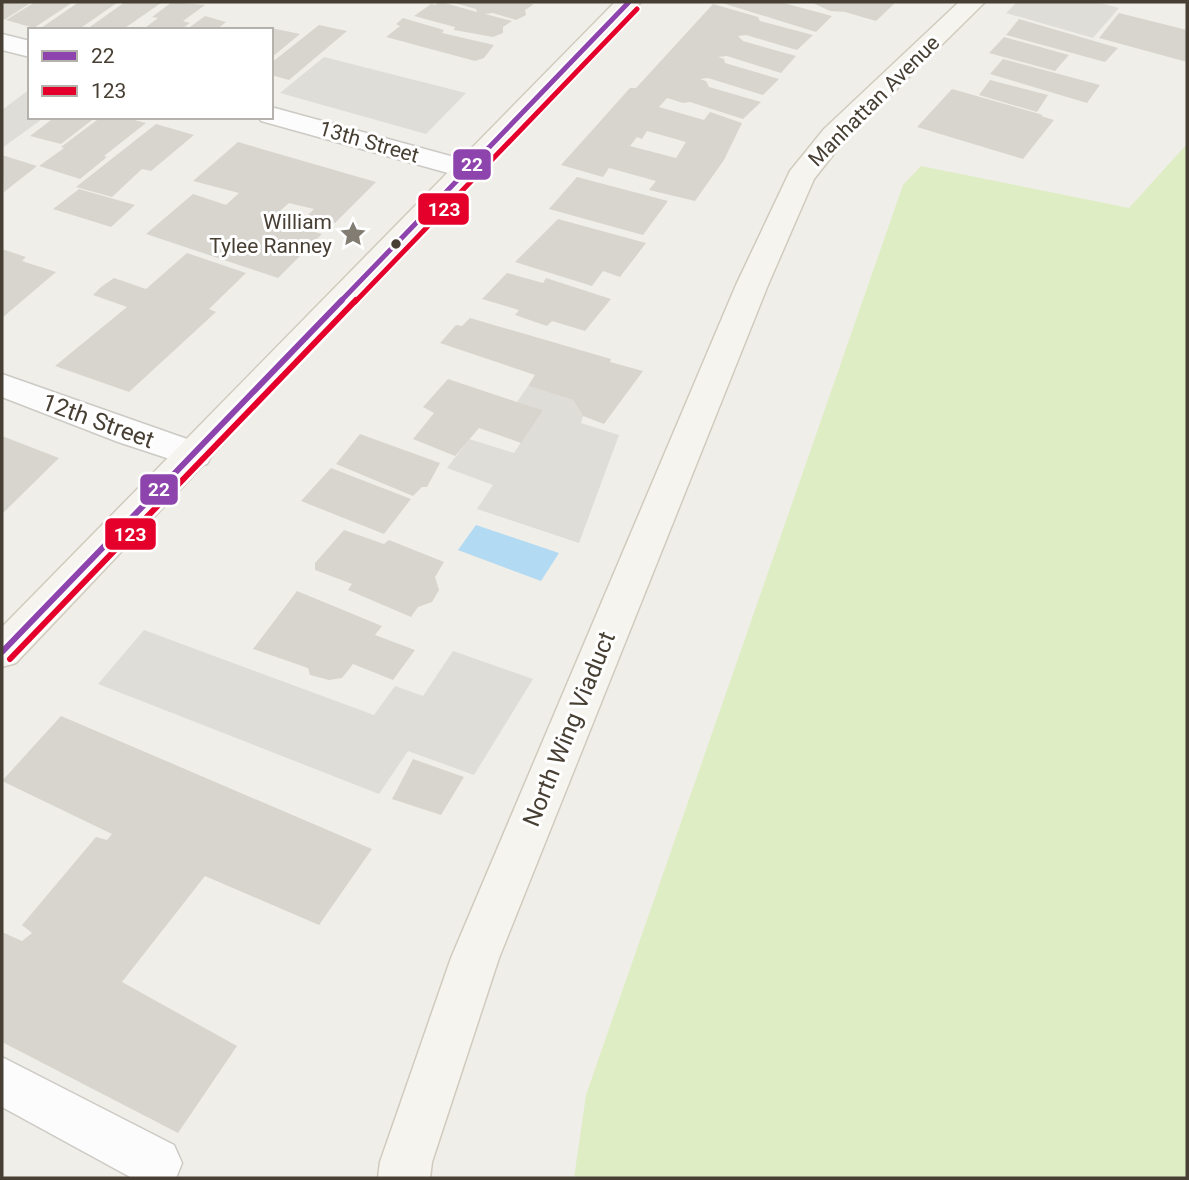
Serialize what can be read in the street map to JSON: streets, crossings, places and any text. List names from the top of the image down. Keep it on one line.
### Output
{"streets":{"main road":["Manhattan Avenue","North Wing Viaduct"],"street":["13th Street","12th Street"]},"crossings":[["Manhattan Avenue","North Wing Viaduct"]],"places":{"place":["William Tylee Ranney"]},"lines":["transit line 22","transit line 123"],"legend":["22","123"]}
